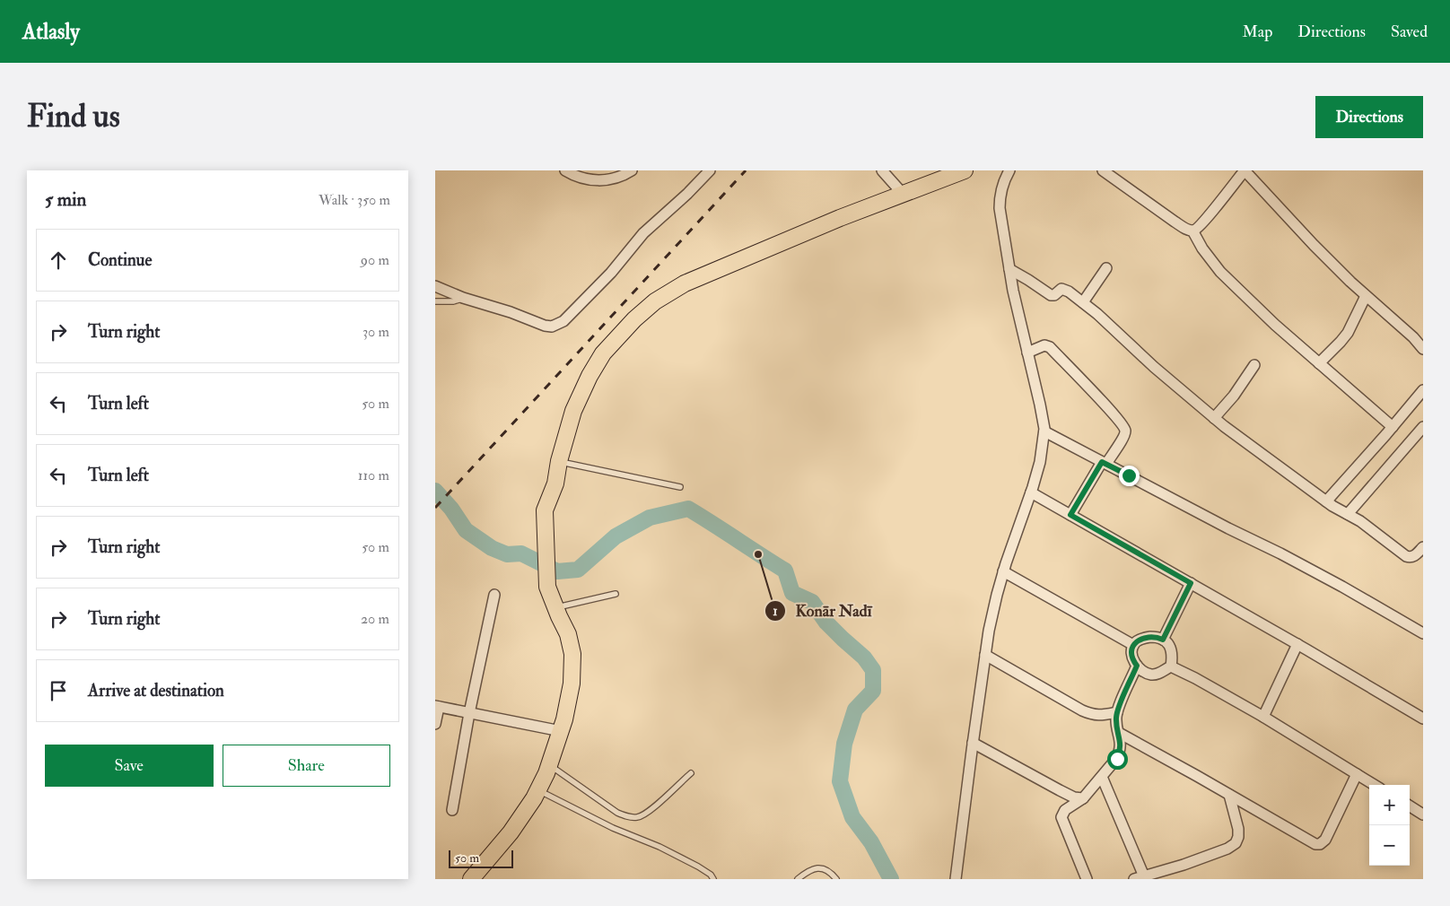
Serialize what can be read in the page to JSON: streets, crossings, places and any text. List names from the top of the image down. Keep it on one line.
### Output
{"places":["Konār Nadī"],"scale_bar":"50 m","page":{"header":"Atlasly","nav":["Map","Directions","Saved"],"buttons":["Directions",["Save","Share"]],"title":"Find us","heading":["5 min","Walk · 350 m"],"list":[["Continue","90 m"],["Turn right","30 m"],["Turn left","50 m"],["Turn left","110 m"],["Turn right","50 m"],["Turn right","20 m"],"Arrive at destination"],"map_buttons":["+","−"],"scale":"50 m"}}
